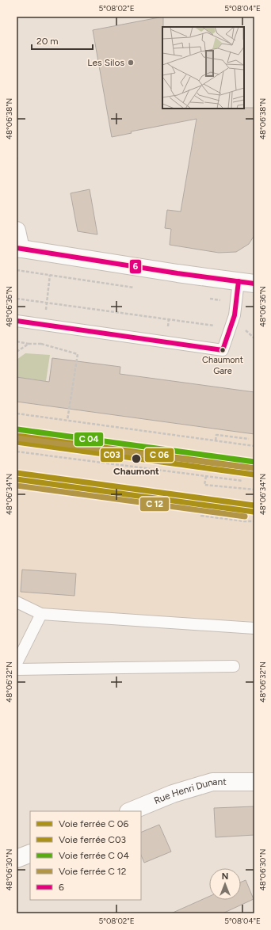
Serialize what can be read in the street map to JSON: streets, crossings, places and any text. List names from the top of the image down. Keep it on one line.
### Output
{"streets":{"main road":["Rue Henri Dunant"]},"places":["Les Silos","Chaumont Gare","Chaumont"],"lines":["transit line 6","rail line C03"],"legend":["Voie ferrée C 06","Voie ferrée C03","Voie ferrée C 04","Voie ferrée C 12","6"],"scale_bar":"20 m","north":"top","coordinates":["5°08'02\"E","5°08'04\"E","48°06'38\"N","48°06'36\"N","48°06'34\"N","48°06'32\"N","48°06'30\"N"]}
